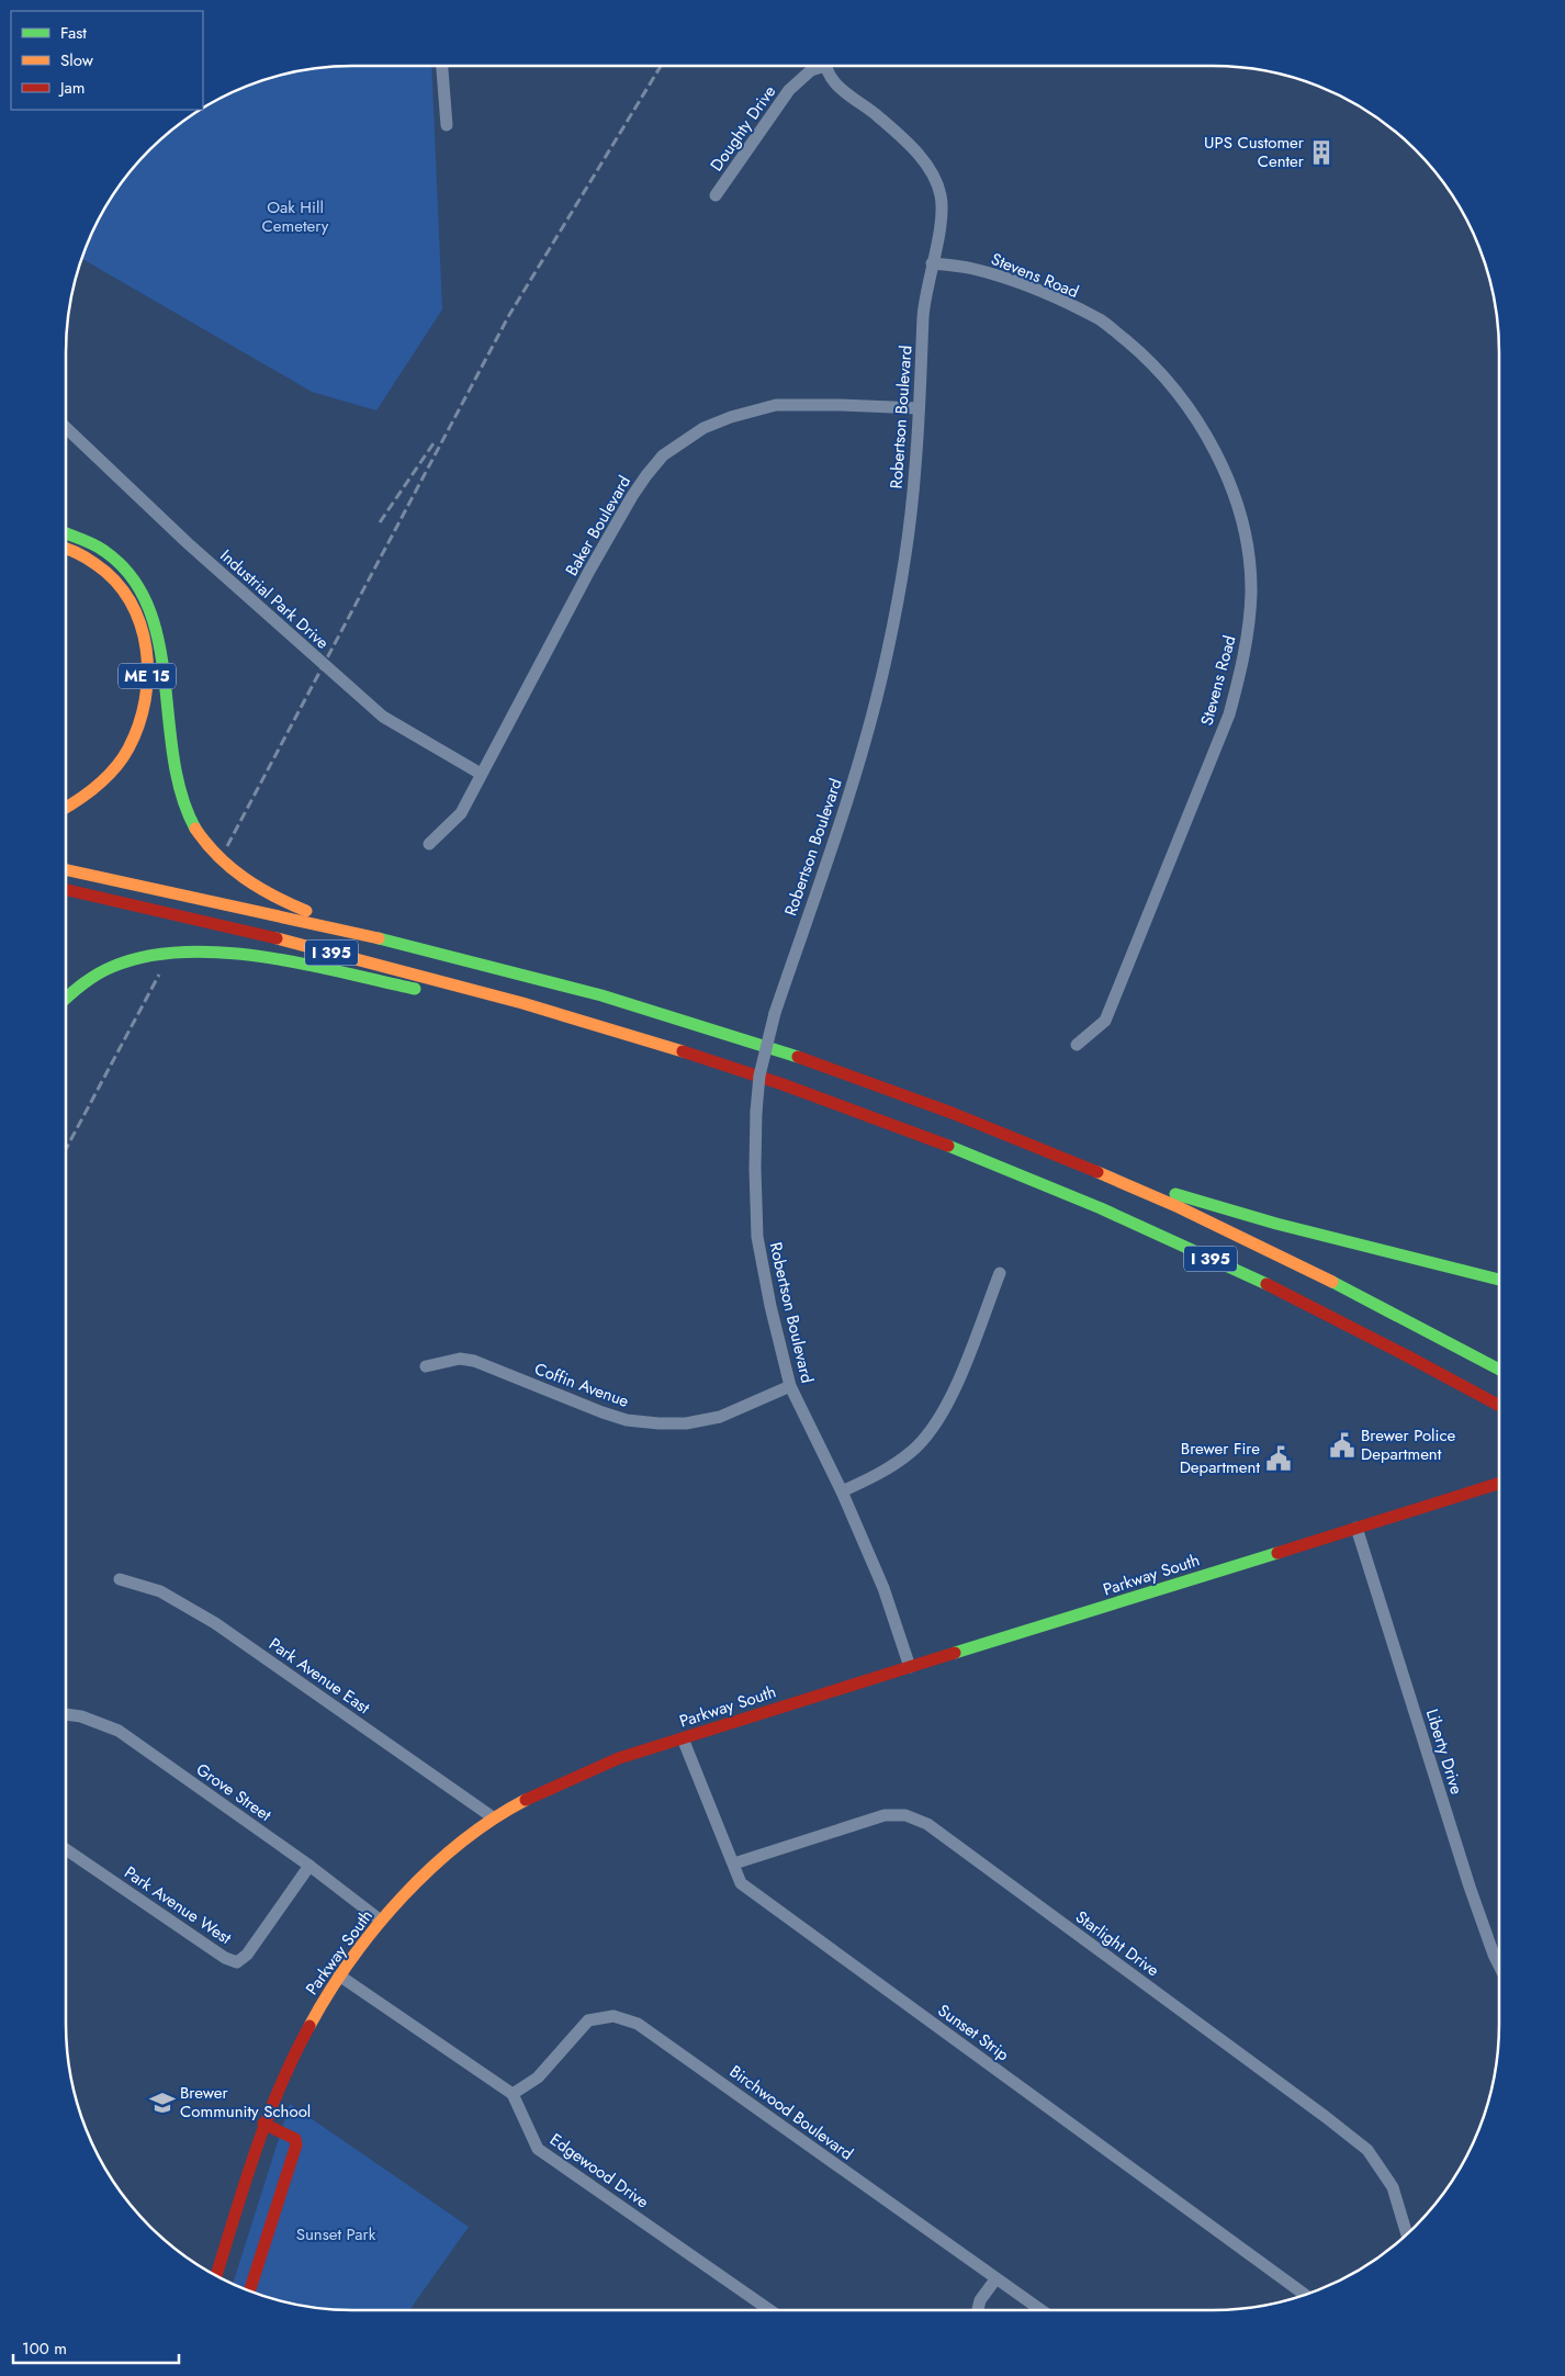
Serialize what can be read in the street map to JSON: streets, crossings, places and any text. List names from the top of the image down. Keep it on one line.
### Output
{"streets":{"main road":["ME 15","I 395","Parkway South"],"street":["Doughty Drive","Stevens Road","Robertson Boulevard","Baker Boulevard","Industrial Park Drive","Coffin Avenue","Park Avenue East","Liberty Drive","Grove Street","Park Avenue West","Starlight Drive","Sunset Strip","Birchwood Boulevard","Edgewood Drive"]},"crossings":[["Stevens Road","Robertson Boulevard"],["Robertson Boulevard","Baker Boulevard"],["Robertson Boulevard","Coffin Avenue"],["Robertson Boulevard","Parkway South"],["Baker Boulevard","Industrial Park Drive"],["Parkway South","Park Avenue East"],["Parkway South","Liberty Drive"],["Parkway South","Grove Street"],["Parkway South","Sunset Strip"],["Grove Street","Park Avenue West"],["Starlight Drive","Sunset Strip"],["Birchwood Boulevard","Edgewood Drive"]],"parks":["Oak Hill Cemetery","Sunset Park"],"places":{"building":["UPS Customer Center"],"public building":["Brewer Police Department","Brewer Fire Department"],"school or university":["Brewer Community School"]},"legend":["Fast","Slow","Jam"],"scale_bar":"100 m"}
